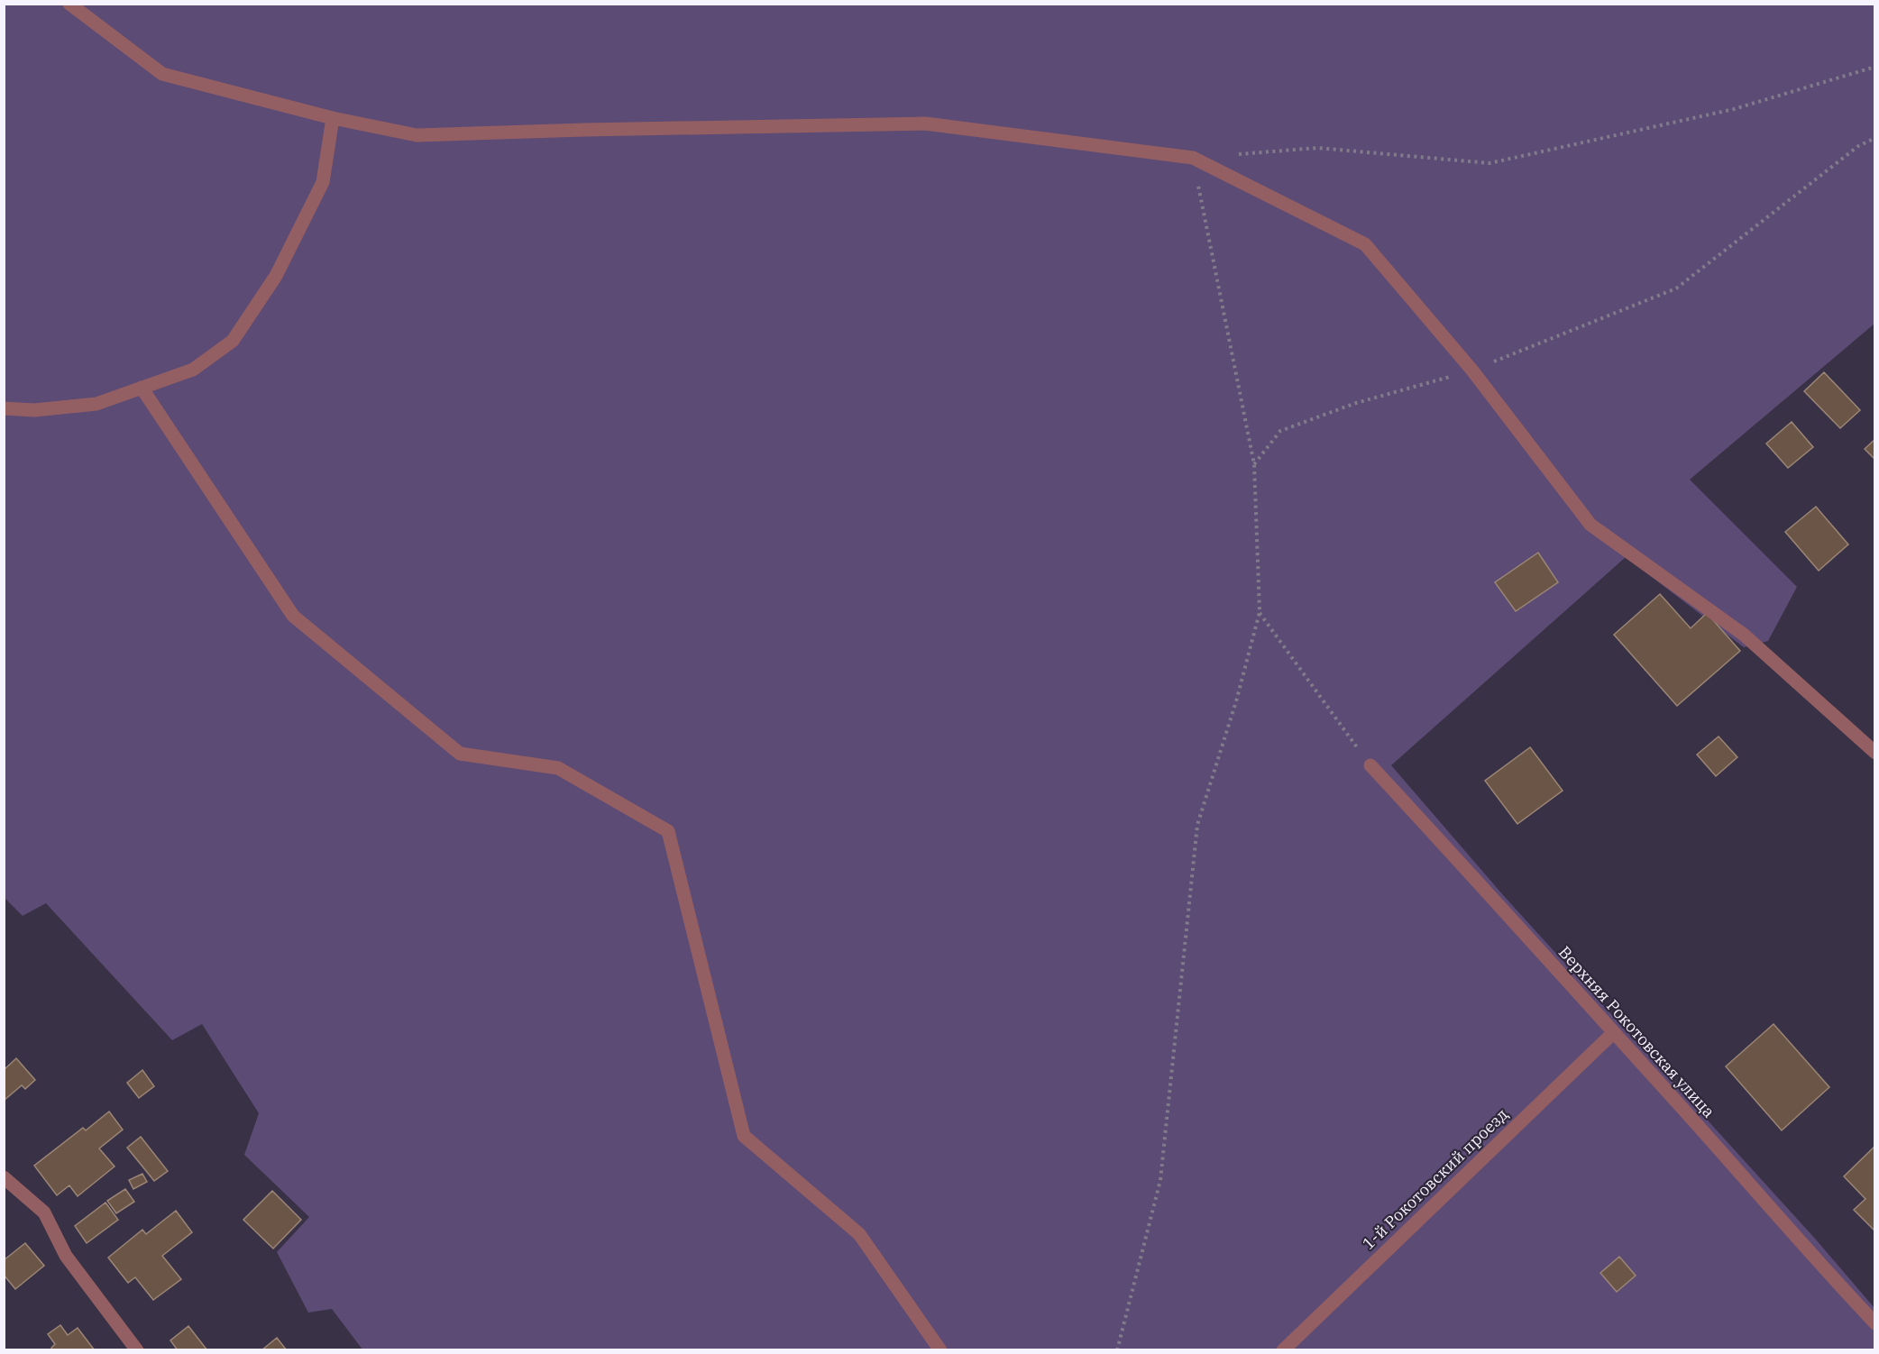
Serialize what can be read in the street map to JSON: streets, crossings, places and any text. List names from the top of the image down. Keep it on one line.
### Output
{"streets":{"street":["Верхняя Рокотовская улица","1-й Рокотовский проезд"]},"crossings":[["Верхняя Рокотовская улица","1-й Рокотовский проезд"]]}
